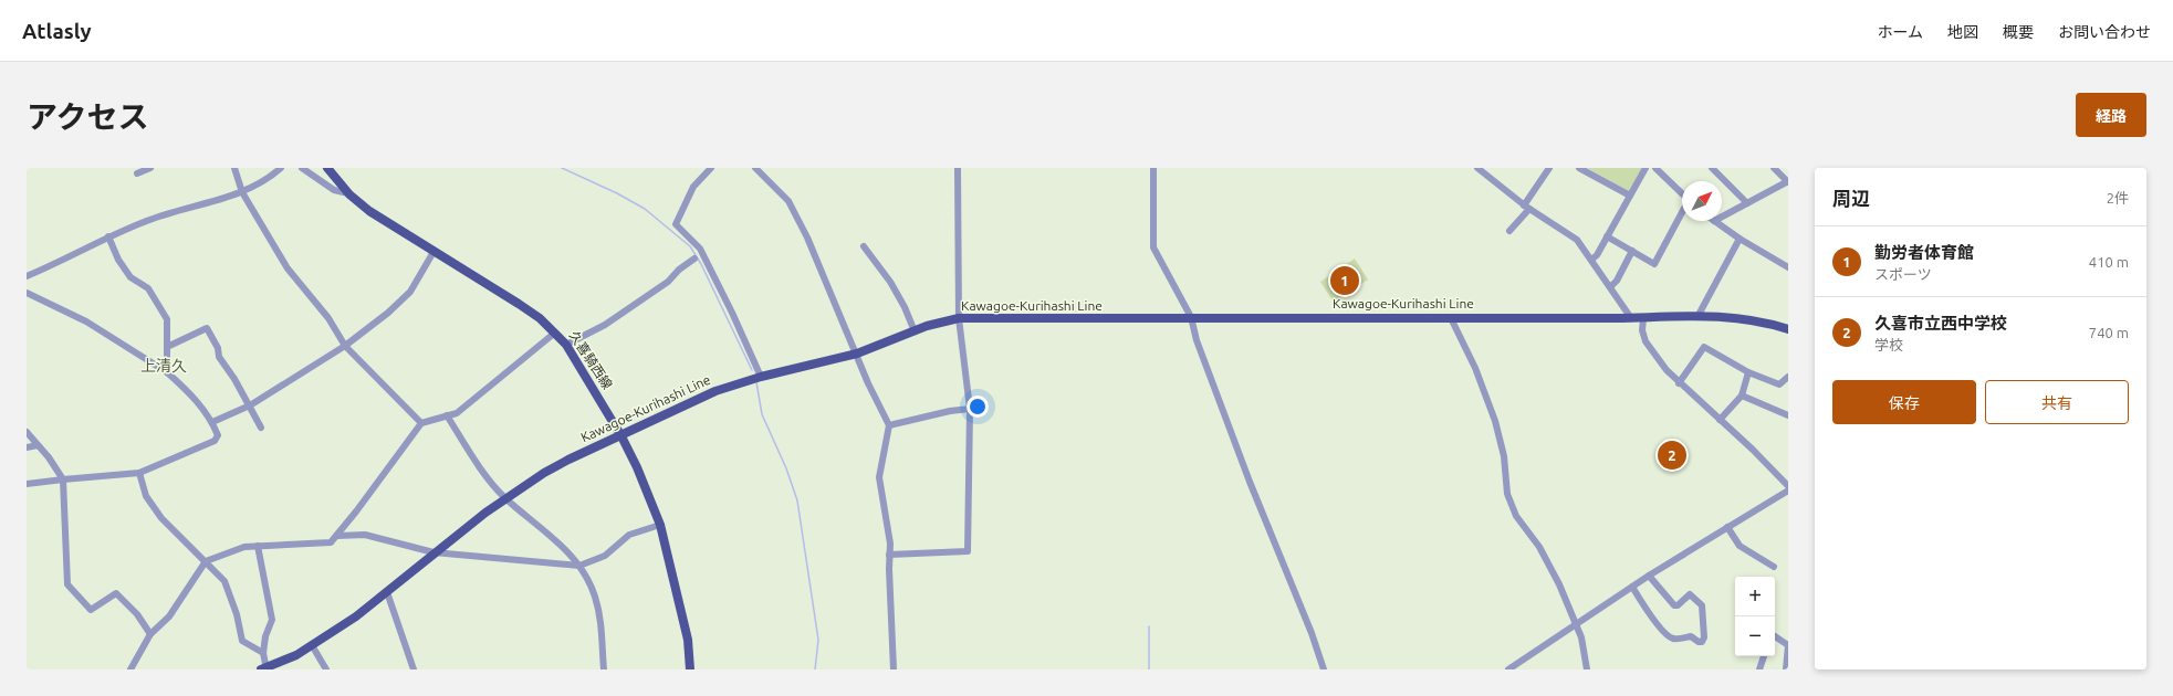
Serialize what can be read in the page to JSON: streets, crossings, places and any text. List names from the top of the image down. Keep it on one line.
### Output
{"streets":{"main road":["Kawagoe-Kurihashi Line","久喜騎西線"]},"crossings":[["Kawagoe-Kurihashi Line","久喜騎西線"]],"districts":["上清久"],"north":"top right","page":{"header":"Atlasly","nav":["ホーム","地図","概要","お問い合わせ"],"title":"アクセス","buttons":["経路",["保存","共有"]],"heading":["周辺","2件"],"list":[{"mark":"1","name":"勤労者体育館","note":"スポーツ","value":"410 m"},{"mark":"2","name":"久喜市立西中学校","note":"学校","value":"740 m"}],"pins":["1","2"],"map_buttons":["+","−"]}}
